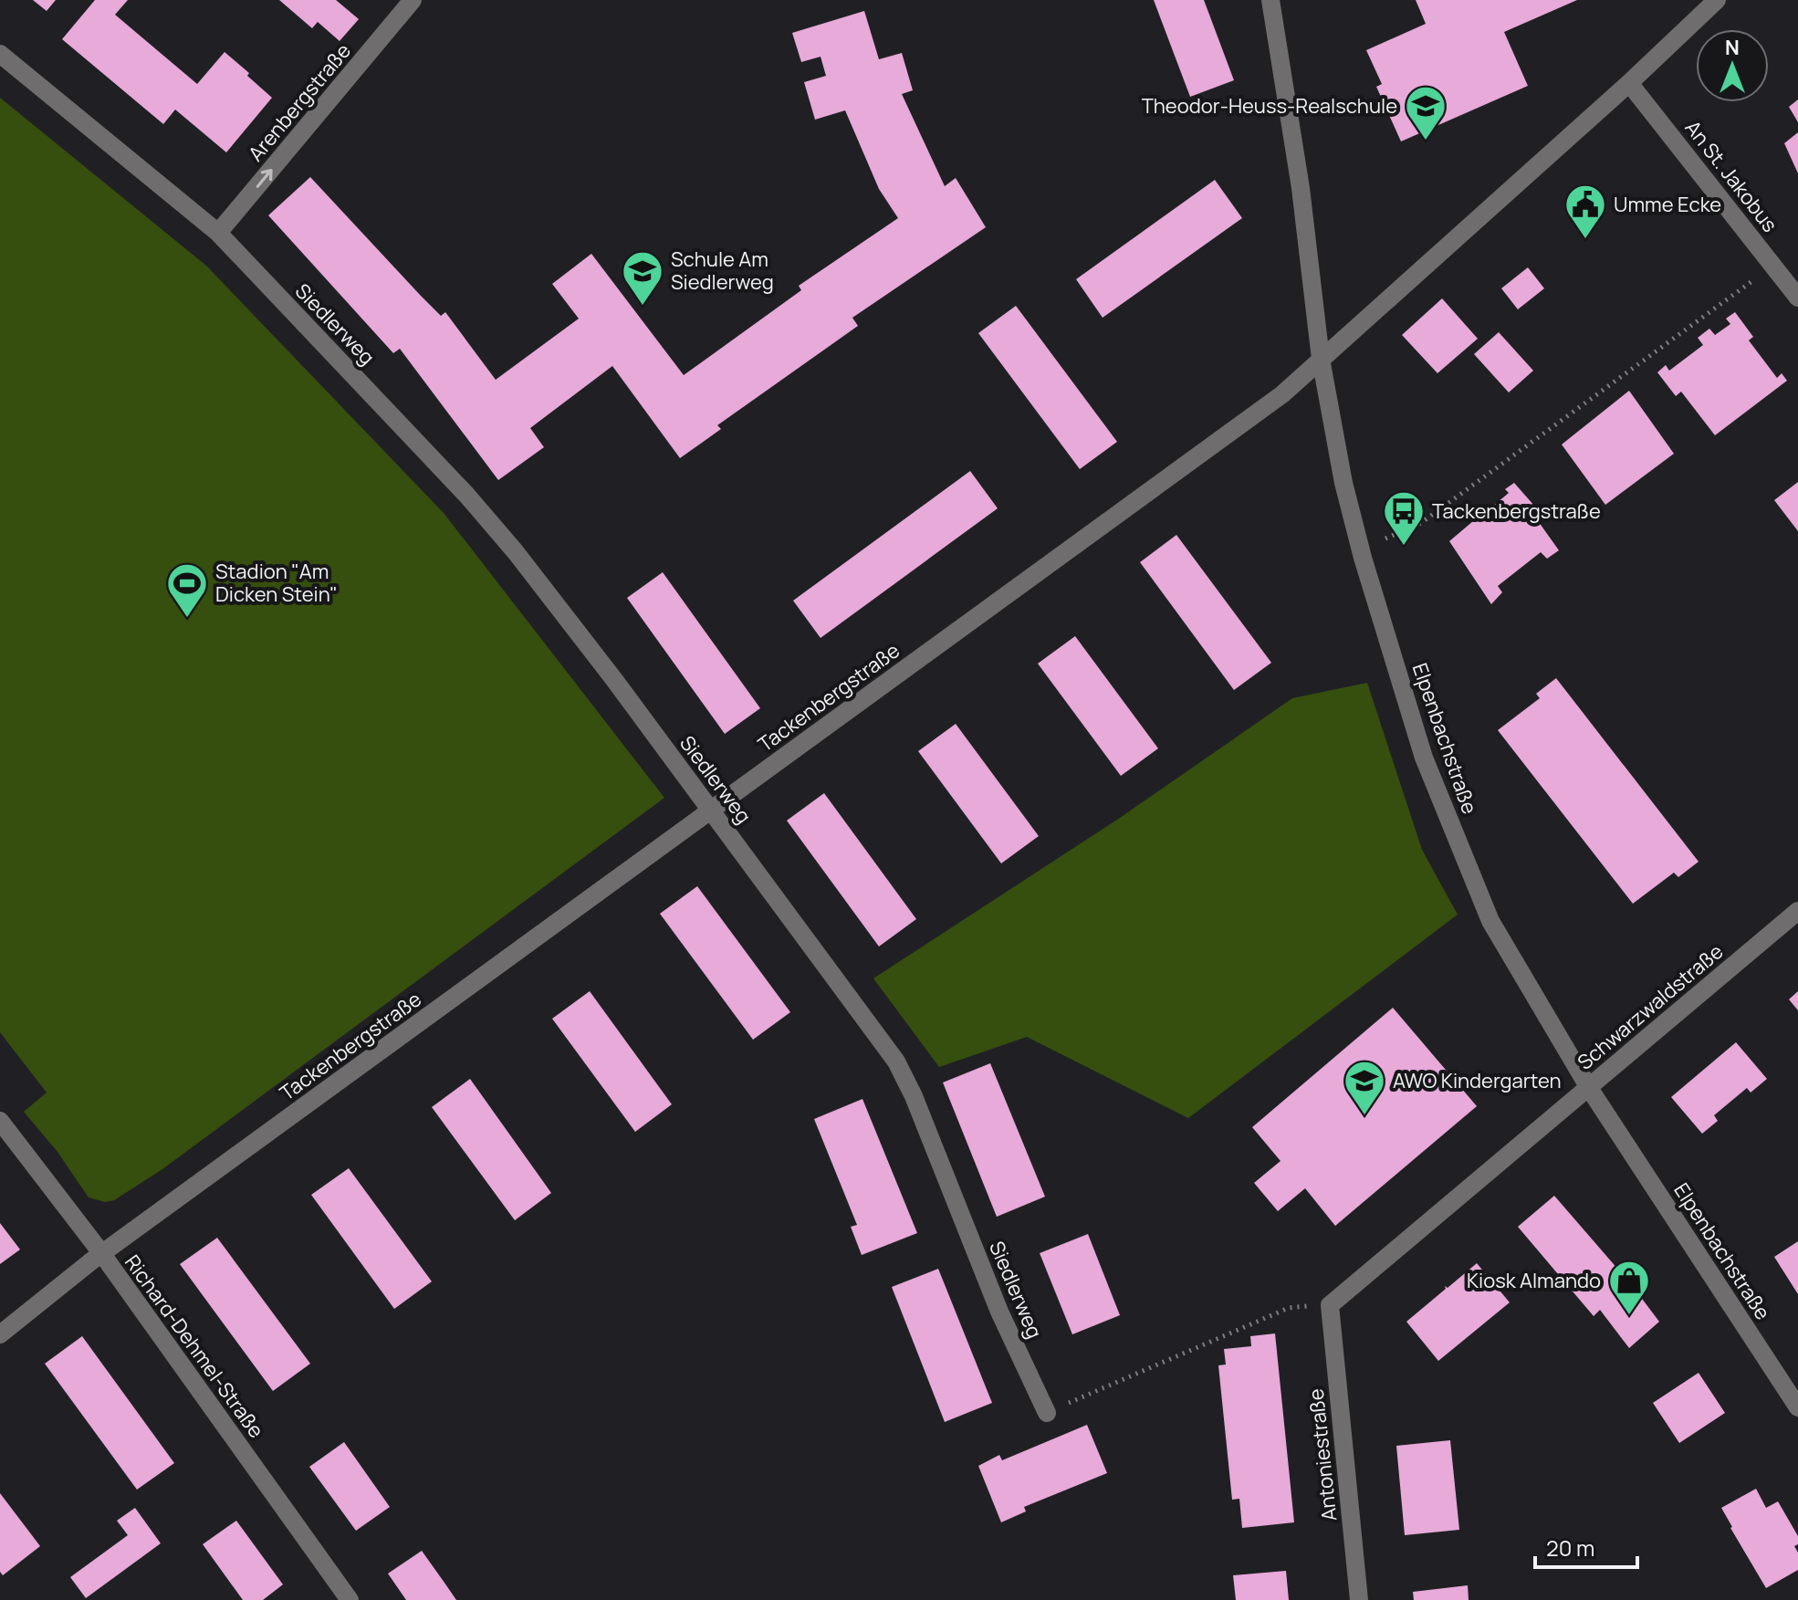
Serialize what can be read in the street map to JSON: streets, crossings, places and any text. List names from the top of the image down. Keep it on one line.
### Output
{"streets":{"street":["Arenbergstraße","An St. Jakobus","Siedlerweg","Tackenbergstraße","Elpenbachstraße","Schwarzwaldstraße","Richard-Dehmel-Straße","Antoniestraße"]},"crossings":[["Arenbergstraße","Siedlerweg"],["An St. Jakobus","Tackenbergstraße"],["Siedlerweg","Tackenbergstraße"],["Tackenbergstraße","Elpenbachstraße"],["Tackenbergstraße","Richard-Dehmel-Straße"],["Elpenbachstraße","Schwarzwaldstraße"],["Schwarzwaldstraße","Antoniestraße"]],"one_way":["Arenbergstraße"],"places":{"school or university":["Theodor-Heuss-Realschule","Schule Am Siedlerweg","AWO Kindergarten"],"public building":["Umme Ecke"],"bus stop":["Tackenbergstraße"],"sports":["Stadion \"Am Dicken Stein\""],"shop":["Kiosk Almando"]},"scale_bar":"20 m","north":"top"}
